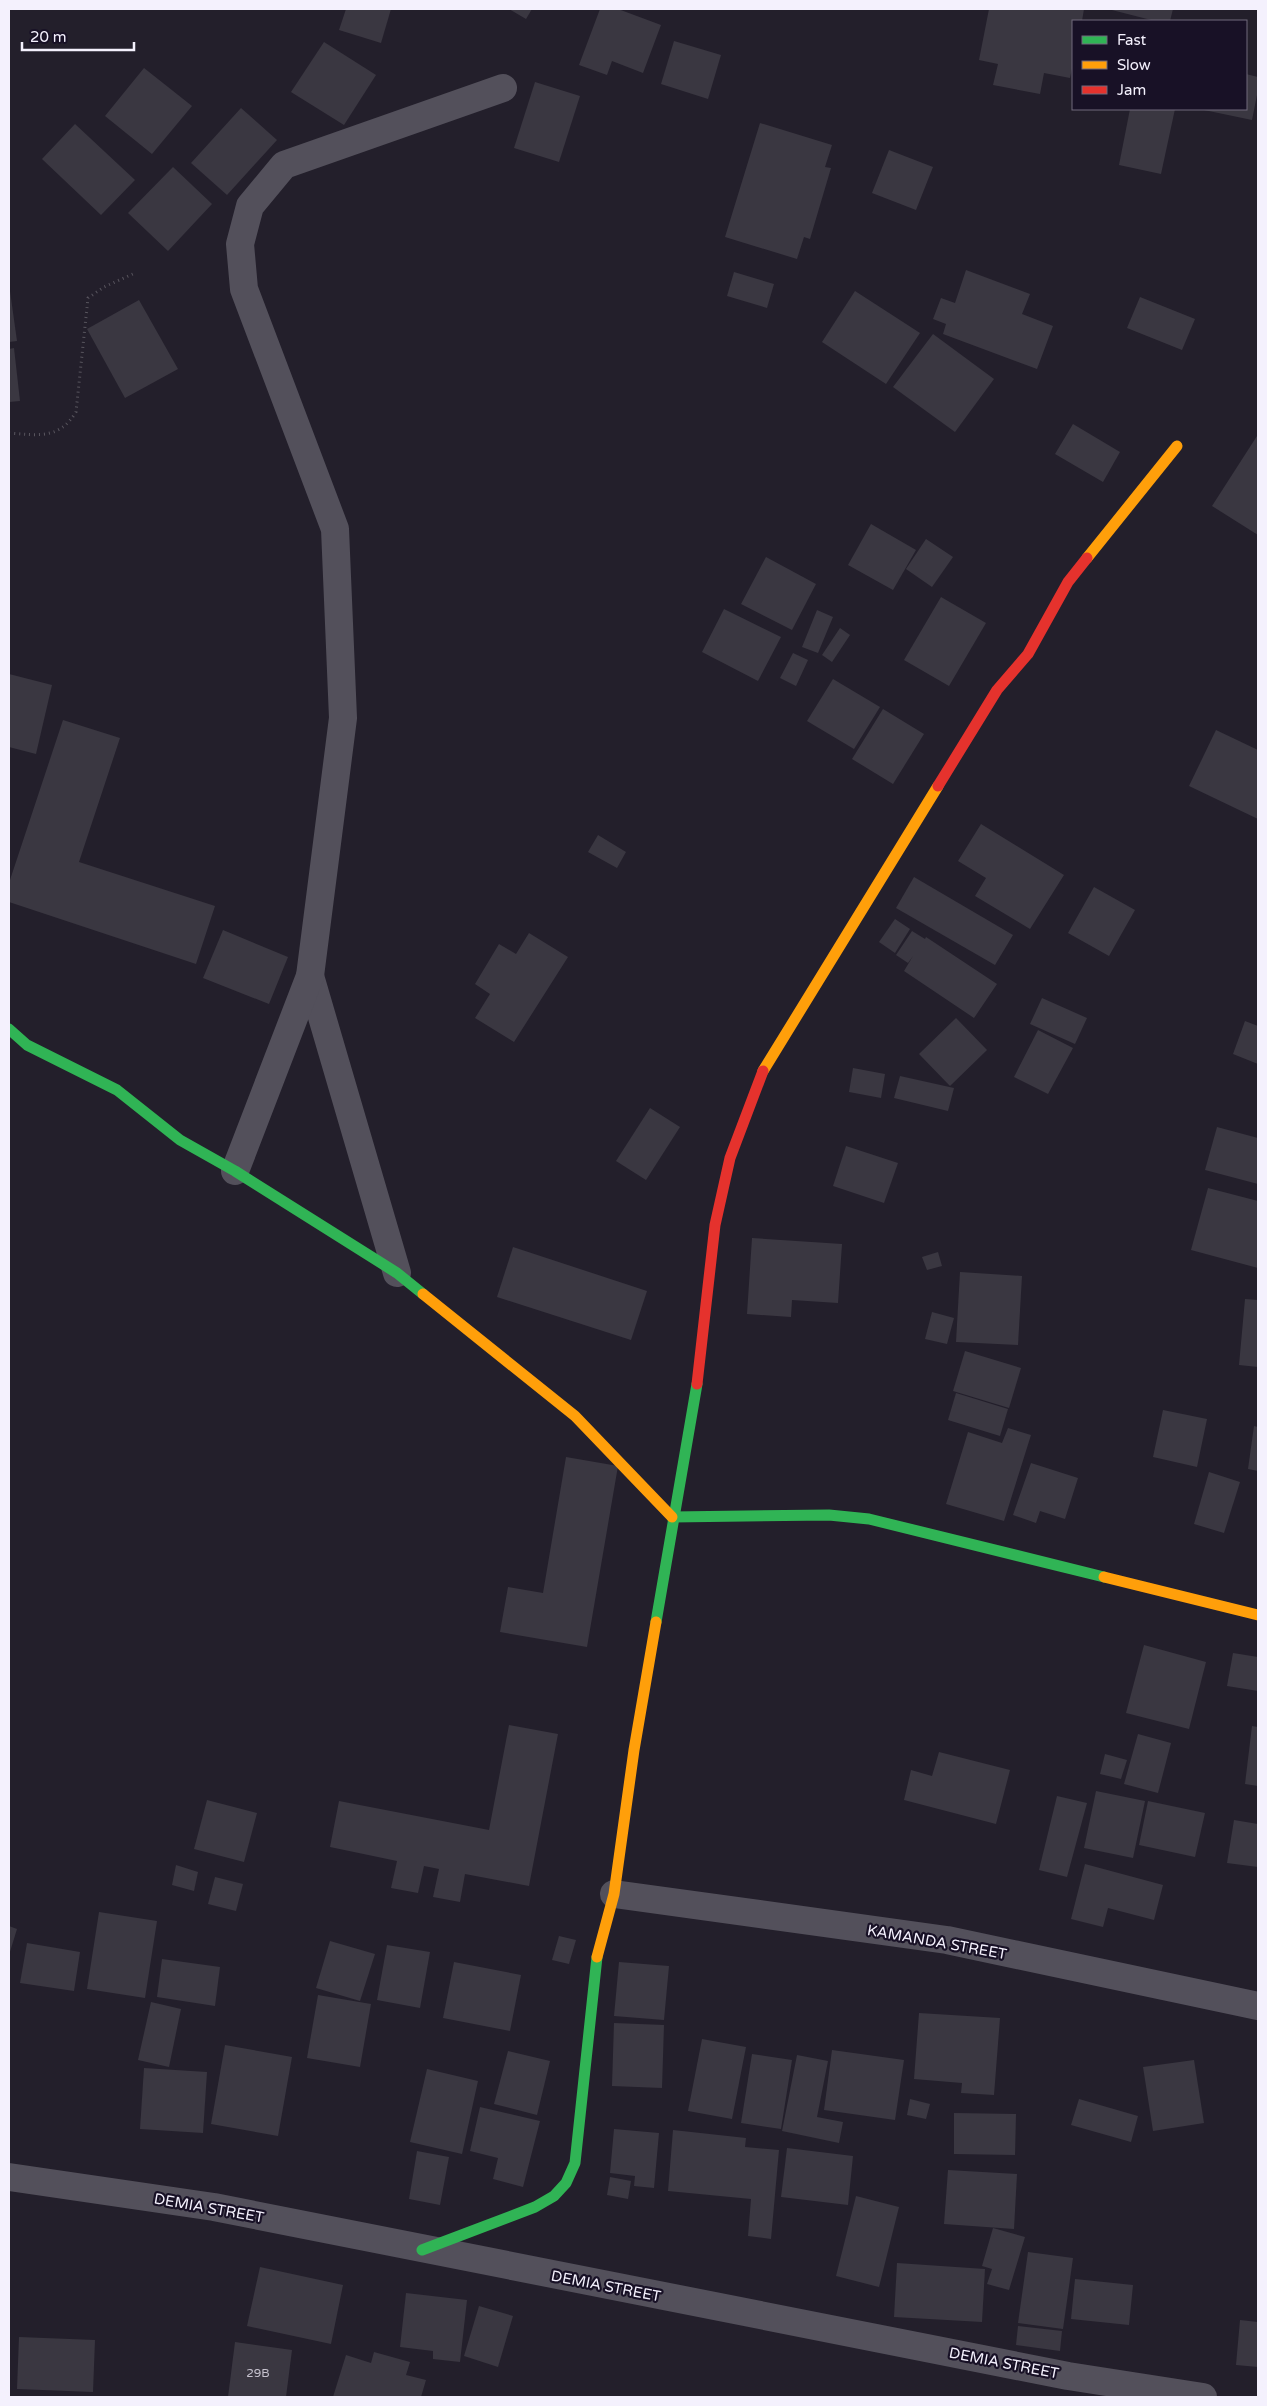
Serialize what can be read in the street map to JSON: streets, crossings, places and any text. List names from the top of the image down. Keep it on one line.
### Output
{"streets":{"street":["KAMANDA STREET","DEMIA STREET"]},"house_numbers":["29B"],"legend":["Fast","Slow","Jam"],"scale_bar":"20 m"}
